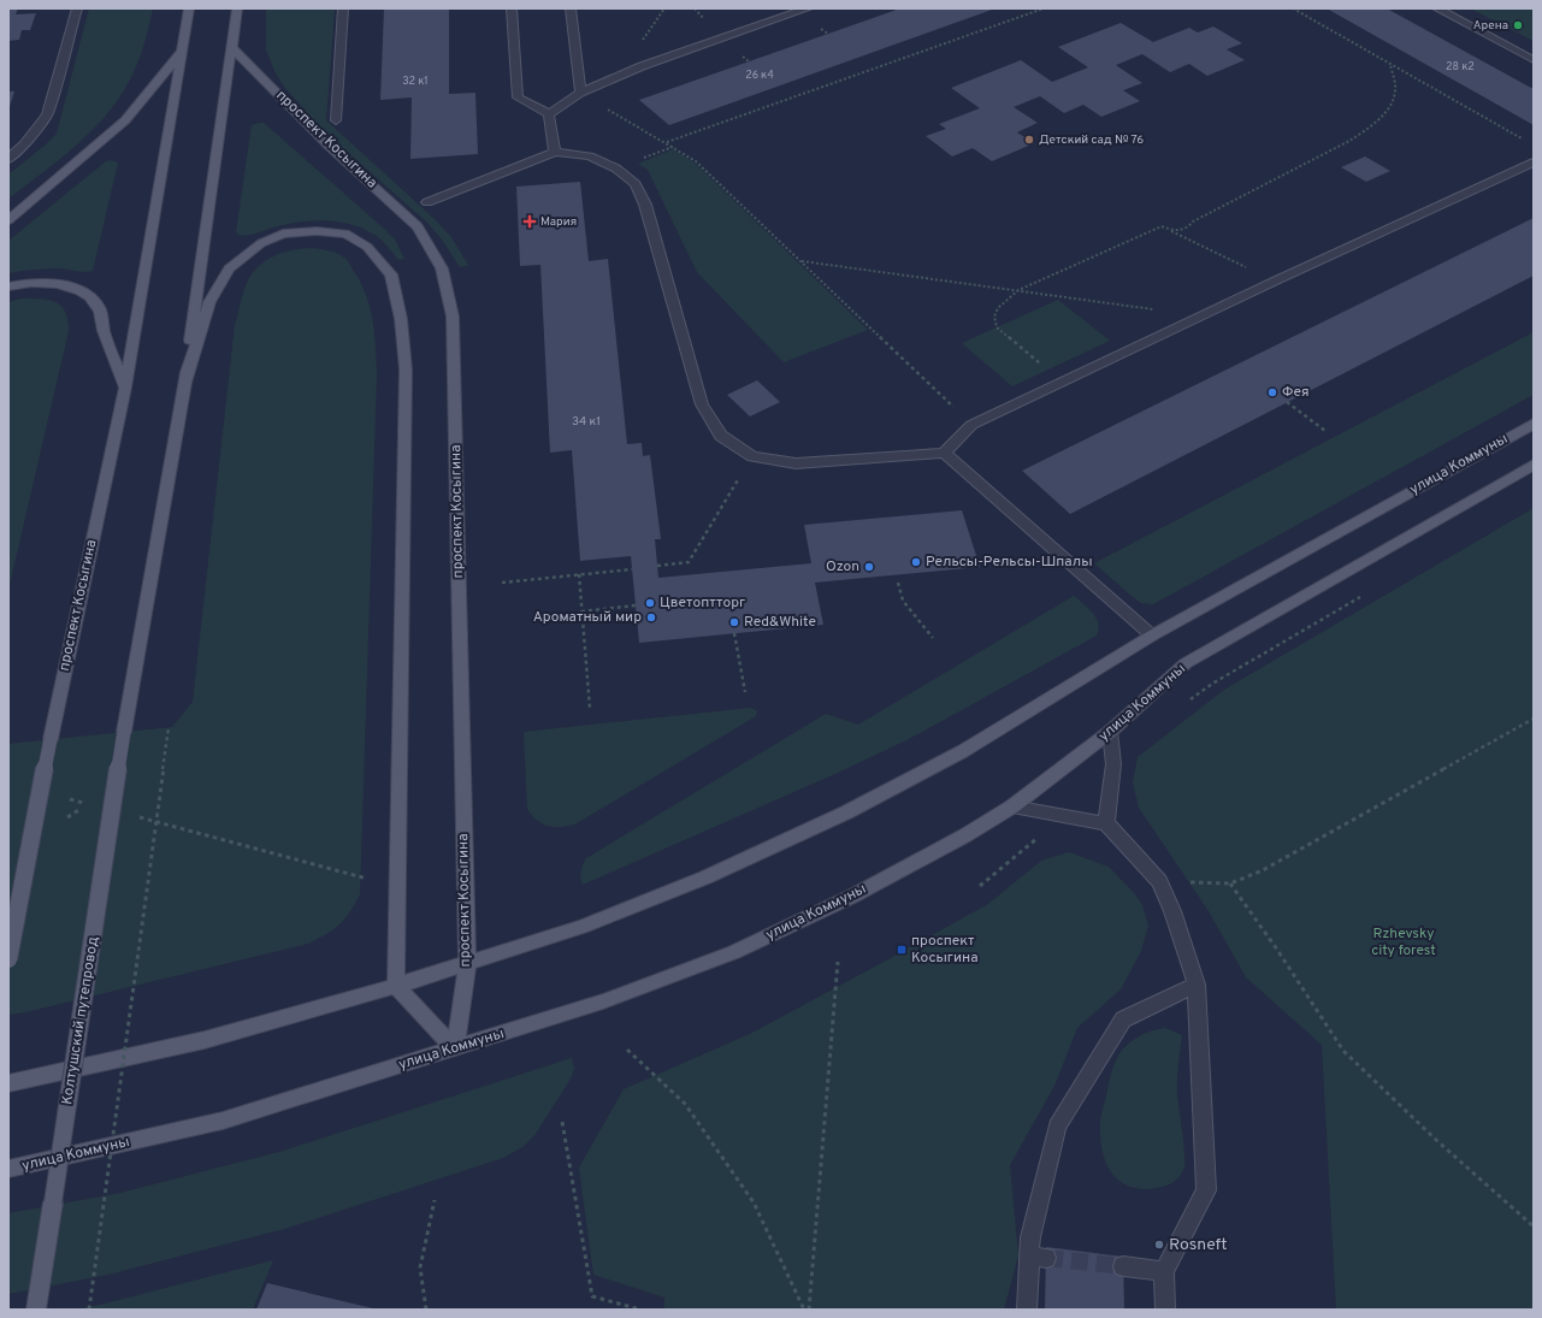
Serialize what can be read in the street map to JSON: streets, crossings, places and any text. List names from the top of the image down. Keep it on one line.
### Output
{"streets":{"main road":["проспект Косыгина","улица Коммуны","Колтушский путепровод"]},"crossings":[["проспект Косыгина","улица Коммуны"]],"parks":["Rzhevsky city forest"],"places":{"other":["Арена","Детский сад № 76","Фея","Рельсы-Рельсы-Шпалы","Ozon","Цветоптторг","Ароматный мир","Red&White","Rosneft"],"health":["Мария"],"transit":["проспект Косыгина"]},"house_numbers":["28 к2","26 к4","32 к1","34 к1"]}
